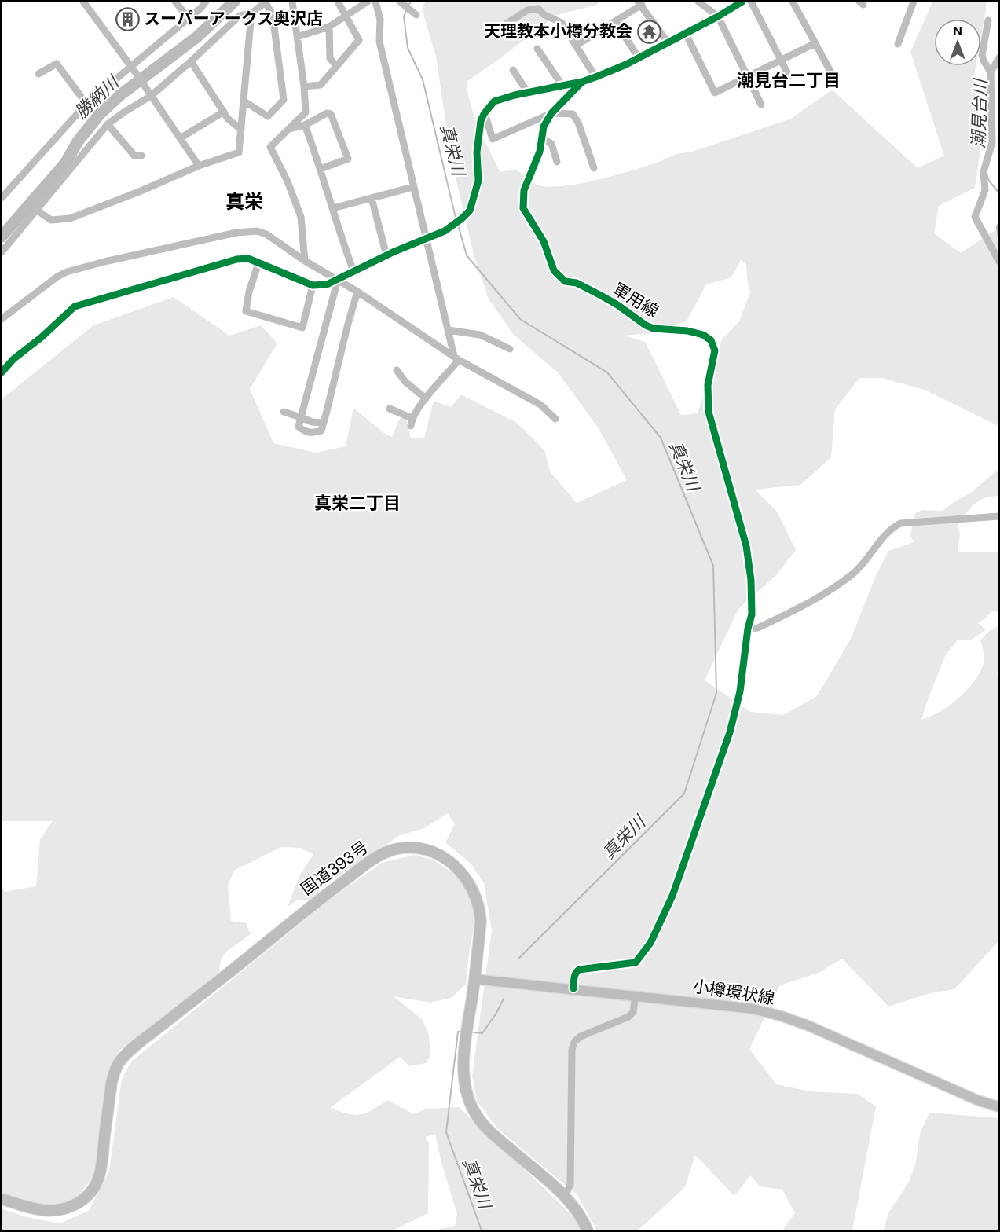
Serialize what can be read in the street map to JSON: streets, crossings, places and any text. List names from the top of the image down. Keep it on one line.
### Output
{"streets":{"highway":["国道393号"],"main road":["小樽環状線"],"street":["軍用線"]},"crossings":[["軍用線","小樽環状線"],["国道393号","小樽環状線"]],"districts":["潮見台二丁目","真栄","真栄二丁目"],"water":["勝納川","潮見台川","真栄川"],"places":{"building":["スーパーアークス奥沢店"],"temple":["天理教本小樽分教会"]},"north":"top"}
